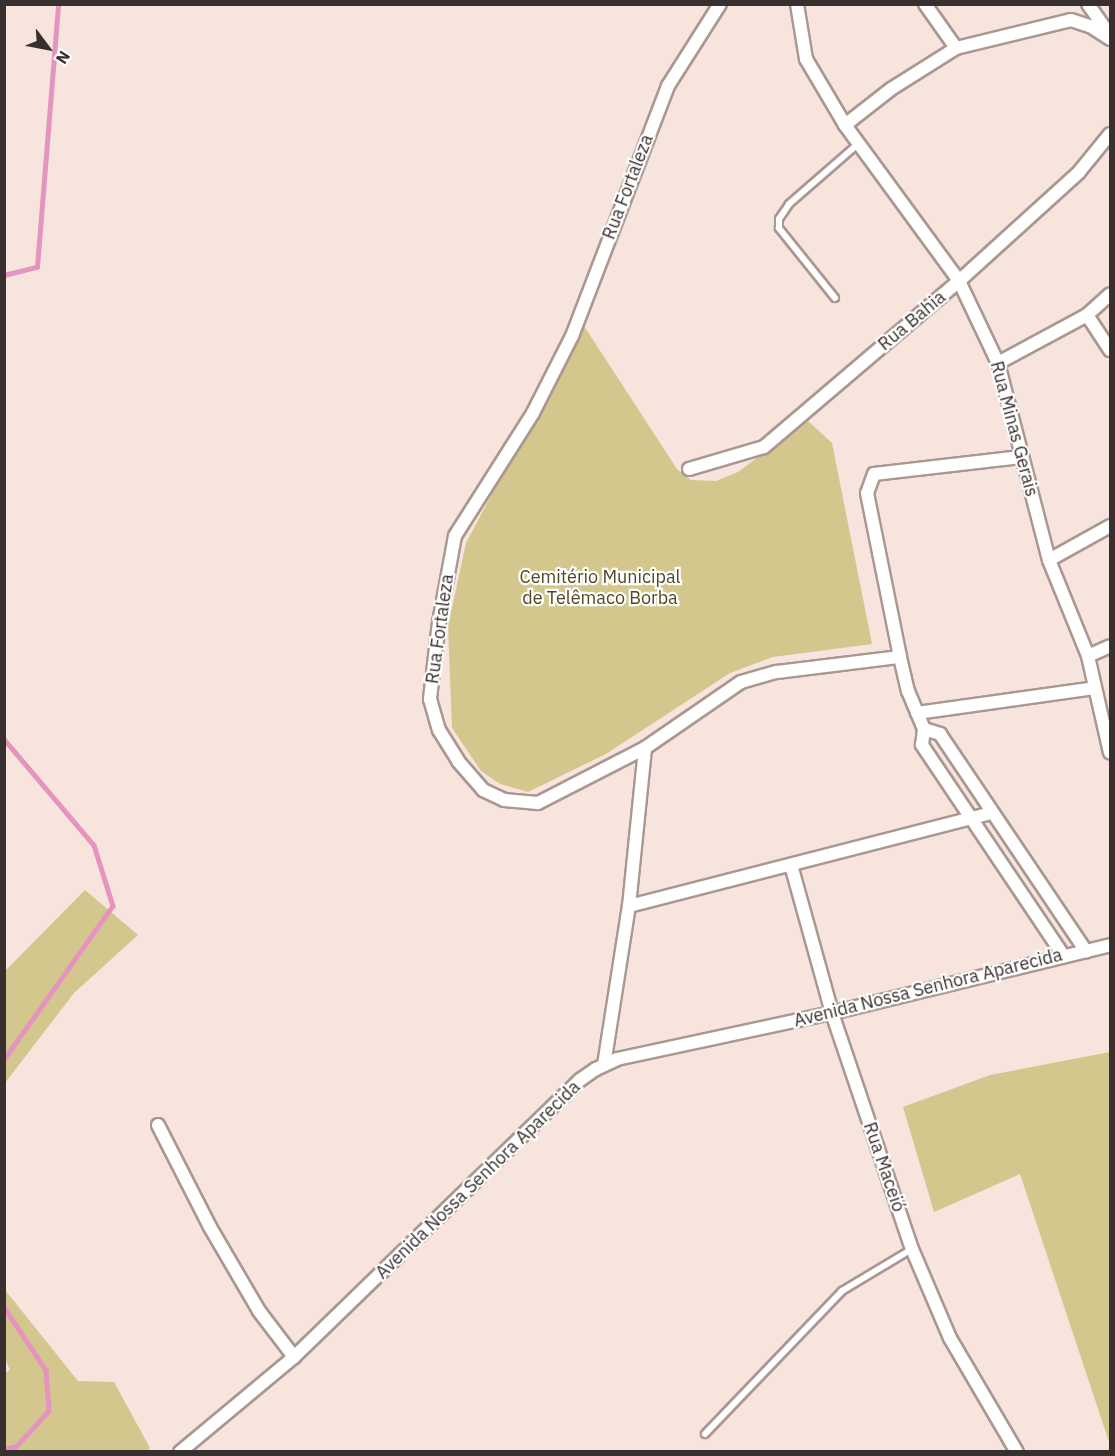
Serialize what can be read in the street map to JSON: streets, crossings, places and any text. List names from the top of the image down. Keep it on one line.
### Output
{"streets":{"street":["Rua Fortaleza","Rua Bahia","Rua Minas Gerais","Avenida Nossa Senhora Aparecida","Rua Maceió"]},"crossings":[["Rua Bahia","Rua Minas Gerais"],["Avenida Nossa Senhora Aparecida","Rua Maceió"]],"parks":["Cemitério Municipal de Telêmaco Borba"],"north":"bottom right"}
